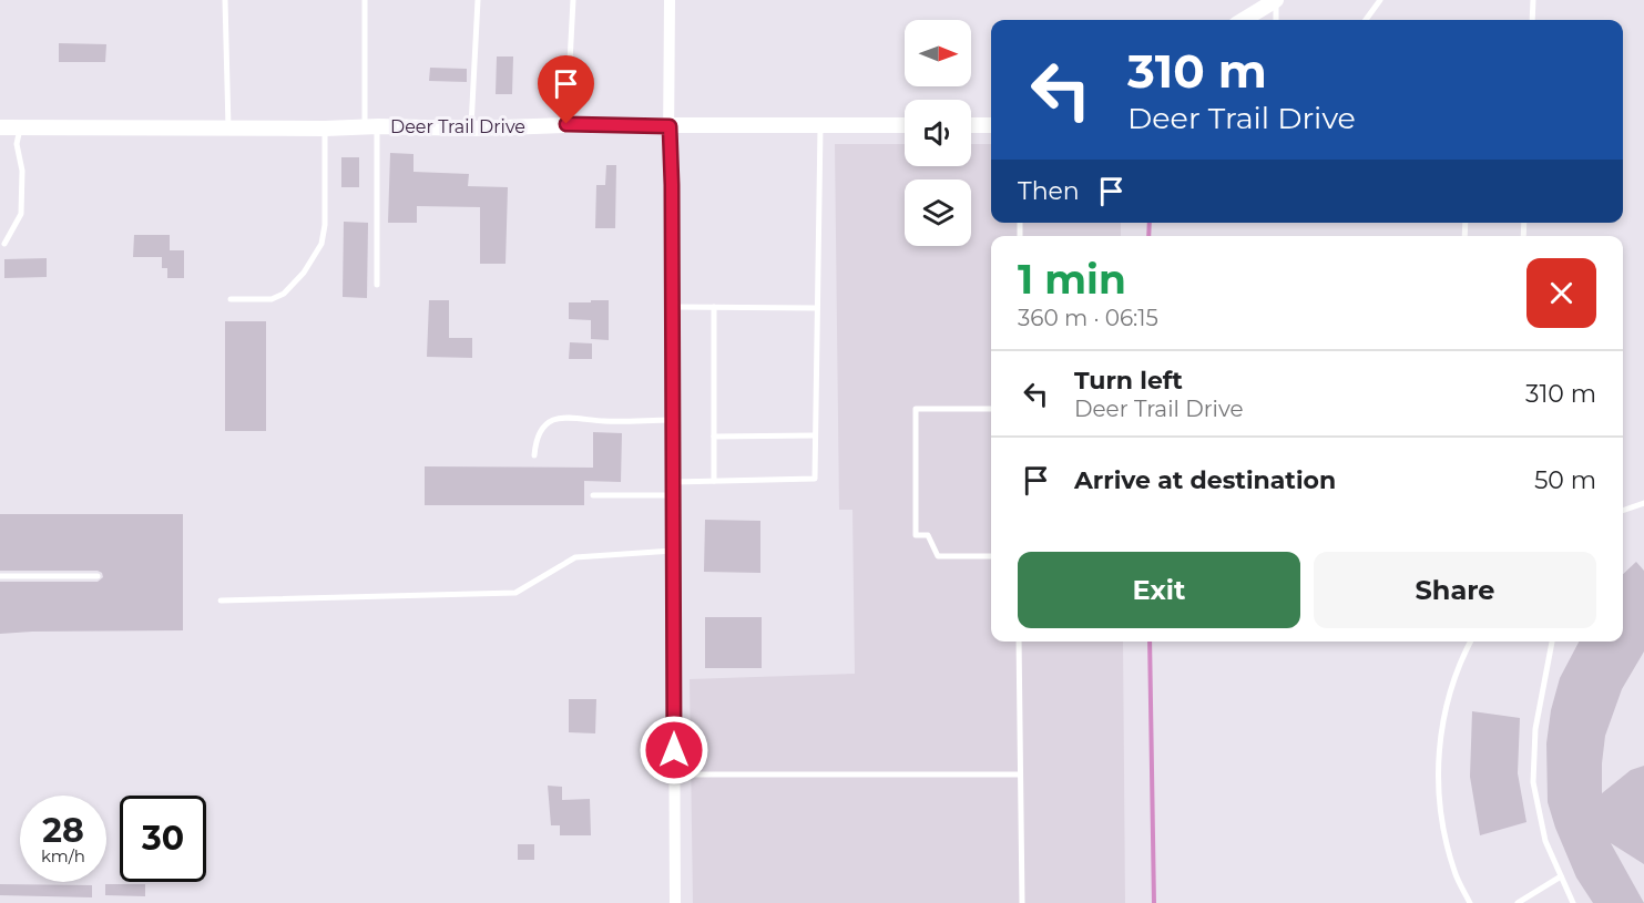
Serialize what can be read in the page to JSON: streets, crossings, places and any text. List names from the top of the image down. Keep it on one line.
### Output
{"streets":{"street":["Deer Trail Drive"]},"north":"right","page":{"turn":["310 m","Deer Trail Drive"],"then":"Then","heading":["1 min","360 m · 06:15"],"list":[{"name":"Turn left","note":"Deer Trail Drive","value":"310 m"},{"name":"Arrive at destination","value":"50 m"}],"buttons":["Exit","Share"],"speed":"28 km/h","limit":"30"}}
